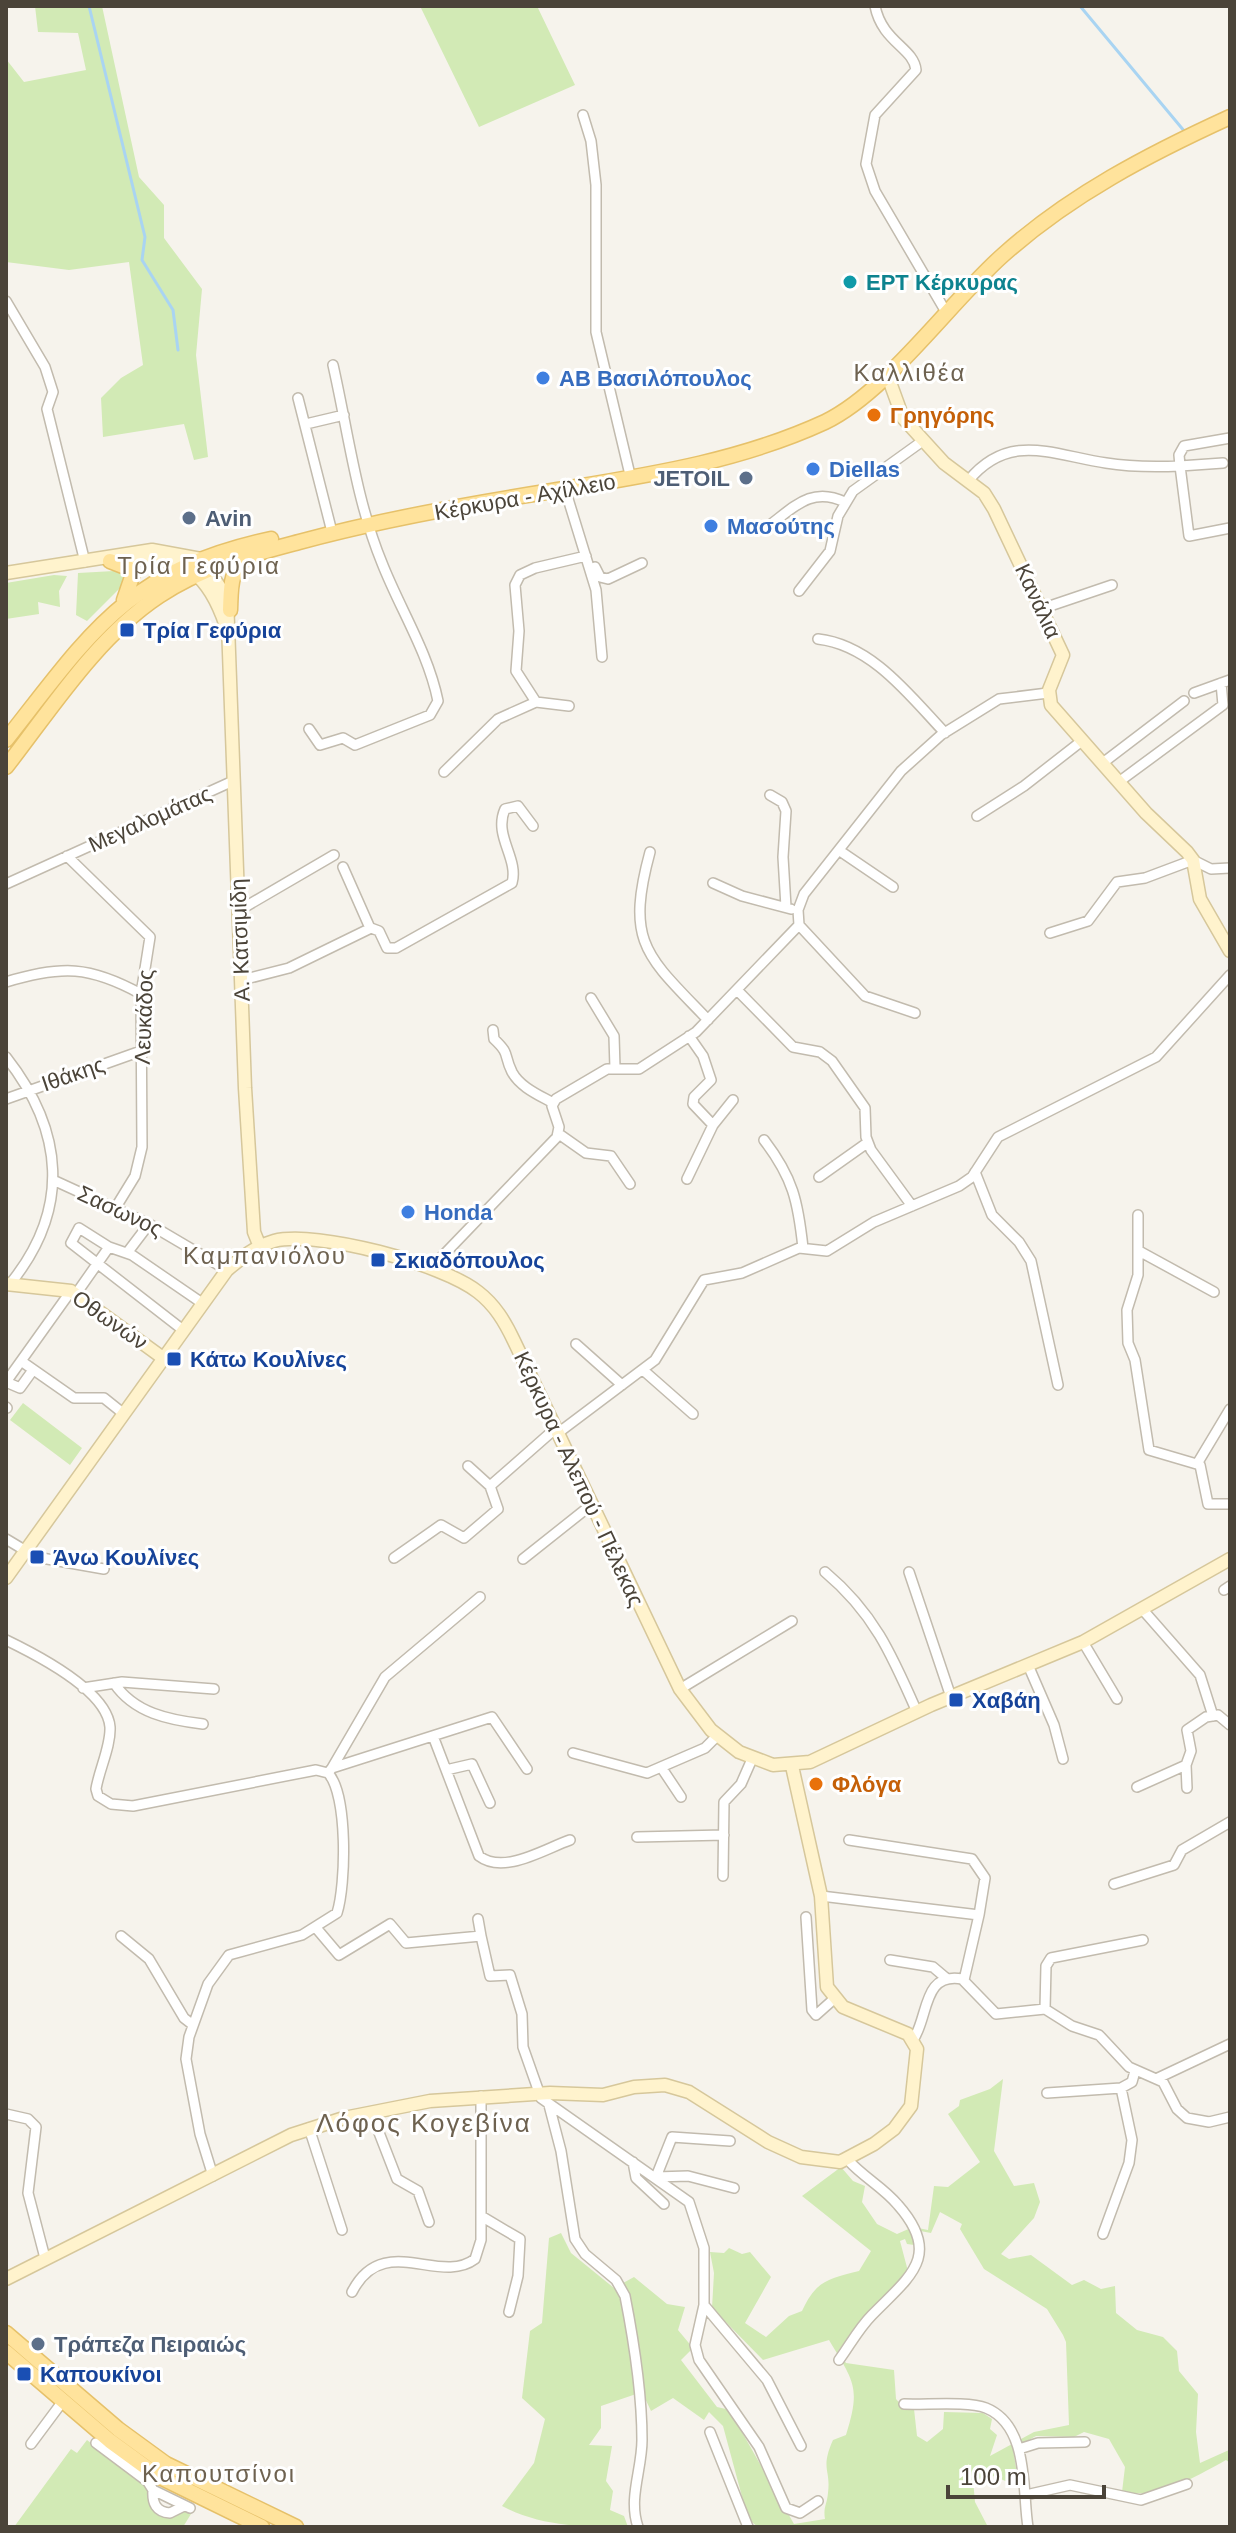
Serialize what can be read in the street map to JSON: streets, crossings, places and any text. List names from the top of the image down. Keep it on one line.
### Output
{"streets":{"main road":["Κέρκυρα - Αχίλλειο","Κανάλια","Α. Κατσιμίδη","Οθωνών","Κέρκυρα - Αλεπού - Πέλεκας"],"street":["Μεγαλομάτας","Λευκάδος","Ιθάκης","Σασωνος"]},"crossings":[["Κέρκυρα - Αχίλλειο","Κανάλια"],["Κέρκυρα - Αχίλλειο","Α. Κατσιμίδη"],["Μεγαλομάτας","Α. Κατσιμίδη"],["Μεγαλομάτας","Λευκάδος"],["Α. Κατσιμίδη","Κέρκυρα - Αλεπού - Πέλεκας"],["Λευκάδος","Ιθάκης"],["Λευκάδος","Σασωνος"],["Σασωνος","Κέρκυρα - Αλεπού - Πέλεκας"],["Οθωνών","Κέρκυρα - Αλεπού - Πέλεκας"]],"districts":["Καλλιθέα","Τρία Γεφύρια","Καμπανιόλου","Λόφος Κογεβίνα","Καπουτσίνοι"],"places":{"other":["ΕΡΤ Κέρκυρας","ΑΒ Βασιλόπουλος","Γρηγόρης","Diellas","JETOIL","Avin","Μασούτης","Honda","Φλόγα","Τράπεζα Πειραιώς"],"transit":["Τρία Γεφύρια","Σκιαδόπουλος","Κάτω Κουλίνες","Άνω Κουλίνες","Χαβάη","Καπουκίνοι"]},"scale_bar":"100 m"}
